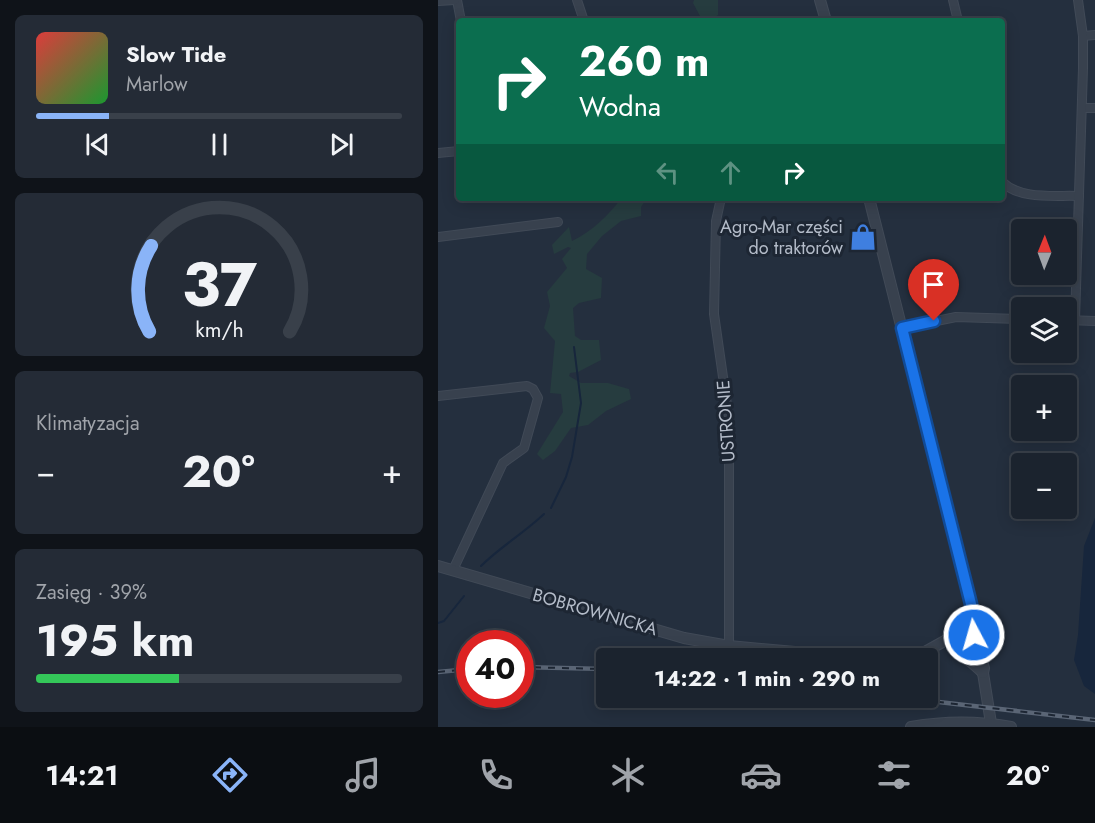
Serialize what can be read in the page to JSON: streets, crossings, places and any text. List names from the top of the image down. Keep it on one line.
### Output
{"streets":{"street":["USTRONIE","BOBROWNICKA"]},"crossings":[["USTRONIE","BOBROWNICKA"]],"places":{"shop":["Agro-Mar części do traktorów"]},"north":"top","page":{"turn":["260 m","Wodna"],"song":["Slow Tide","Marlow"],"map_buttons":["+","−"],"tile":["Klimatyzacja",["Zasięg · 39%","195 km"]],"heat":["−","20°","+"],"limit":"40","trip":"14:22 · 1 min · 290 m","tabs":["14:21","20°"],"gauge":["37","km/h"]}}
